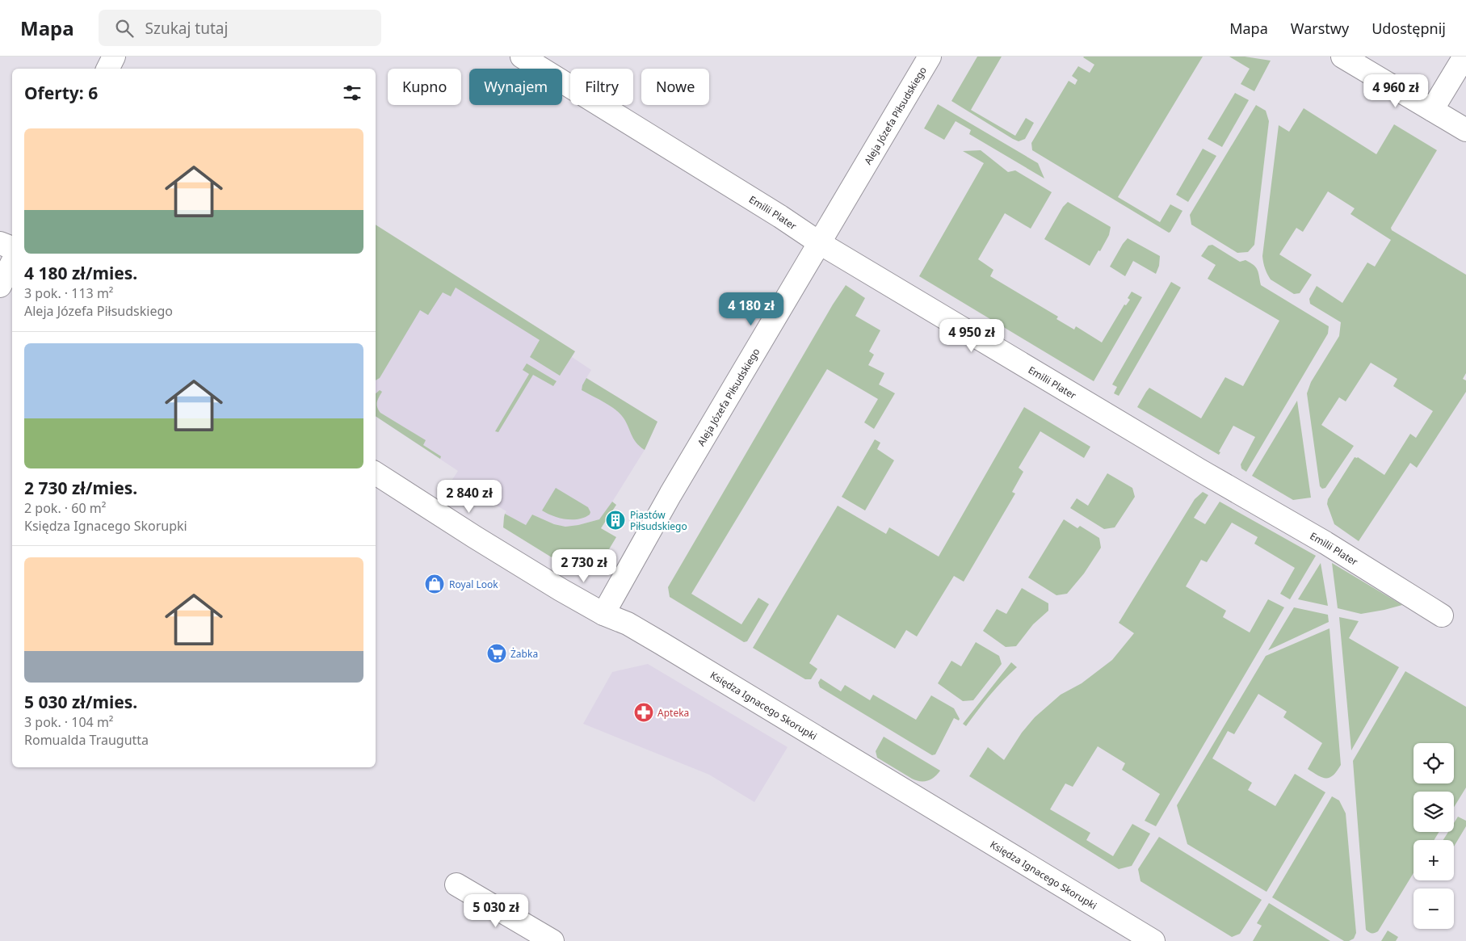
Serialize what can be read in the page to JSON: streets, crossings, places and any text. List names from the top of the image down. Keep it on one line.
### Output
{"streets":{"street":["Aleja Józefa Piłsudskiego","Emilii Plater","Księdza Ignacego Skorupki"]},"crossings":[["Aleja Józefa Piłsudskiego","Emilii Plater"],["Aleja Józefa Piłsudskiego","Księdza Ignacego Skorupki"]],"places":{"building":["Piastów Piłsudskiego"],"shop":["Royal Look"],"supermarket":["Żabka"],"pharmacy":["Apteka"]},"page":{"header":"Mapa","search":"Szukaj tutaj","nav":["Mapa","Warstwy","Udostępnij"],"chip":["Kupno","Wynajem","Filtry","Nowe"],"heading":"Oferty: 6","price":["4 960 zł","4 180 zł","4 950 zł","2 840 zł","2 730 zł","5 030 zł"],"list":[{"name":"4 180 zł/mies.","note":"3 pok. · 113 m² · Aleja Józefa Piłsudskiego"},{"name":"2 730 zł/mies.","note":"2 pok. · 60 m² · Księdza Ignacego Skorupki"},{"name":"5 030 zł/mies.","note":"3 pok. · 104 m² · Romualda Traugutta"}],"map_buttons":["+","−"]}}
